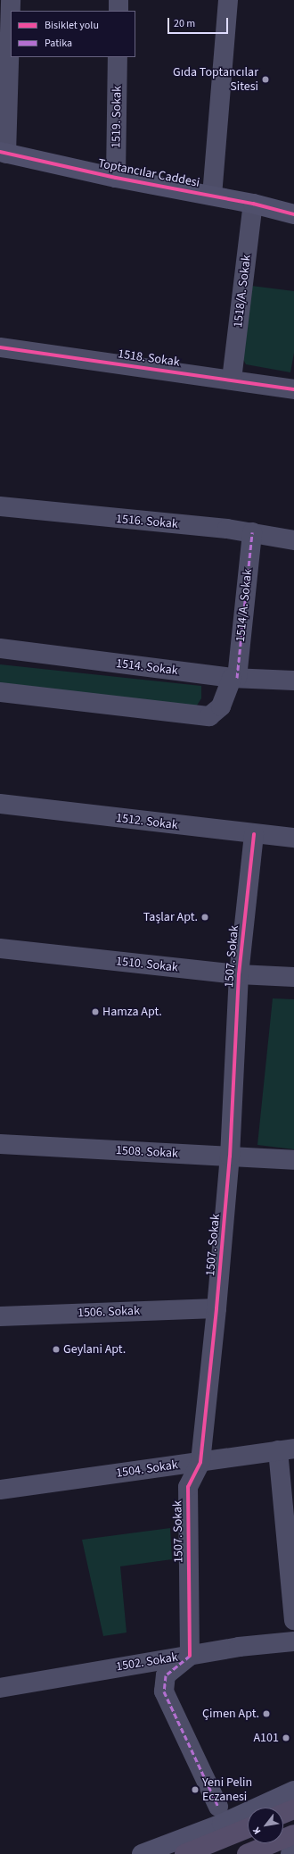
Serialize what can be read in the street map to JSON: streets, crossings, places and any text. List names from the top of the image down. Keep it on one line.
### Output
{"streets":{"street":["1519. Sokak","Toptancılar Caddesi","1518/A. Sokak","1518. Sokak","1516. Sokak","1514/A. Sokak","1514. Sokak","1512. Sokak","1507. Sokak","1510. Sokak","1508. Sokak","1506. Sokak","1504. Sokak","1502. Sokak"]},"crossings":[["1519. Sokak","Toptancılar Caddesi"],["Toptancılar Caddesi","1518/A. Sokak"],["1518/A. Sokak","1518. Sokak"],["1516. Sokak","1514/A. Sokak"],["1514/A. Sokak","1514. Sokak"],["1512. Sokak","1507. Sokak"],["1507. Sokak","1510. Sokak"],["1507. Sokak","1508. Sokak"],["1507. Sokak","1506. Sokak"],["1507. Sokak","1504. Sokak"],["1507. Sokak","1502. Sokak"]],"places":["Gıda Toptancılar Sitesi","Taşlar Apt.","Hamza Apt.","Geylani Apt.","Çimen Apt.","A101","Yeni Pelin Eczanesi"],"legend":["Bisiklet yolu","Patika"],"scale_bar":"20 m","north":"bottom left"}
